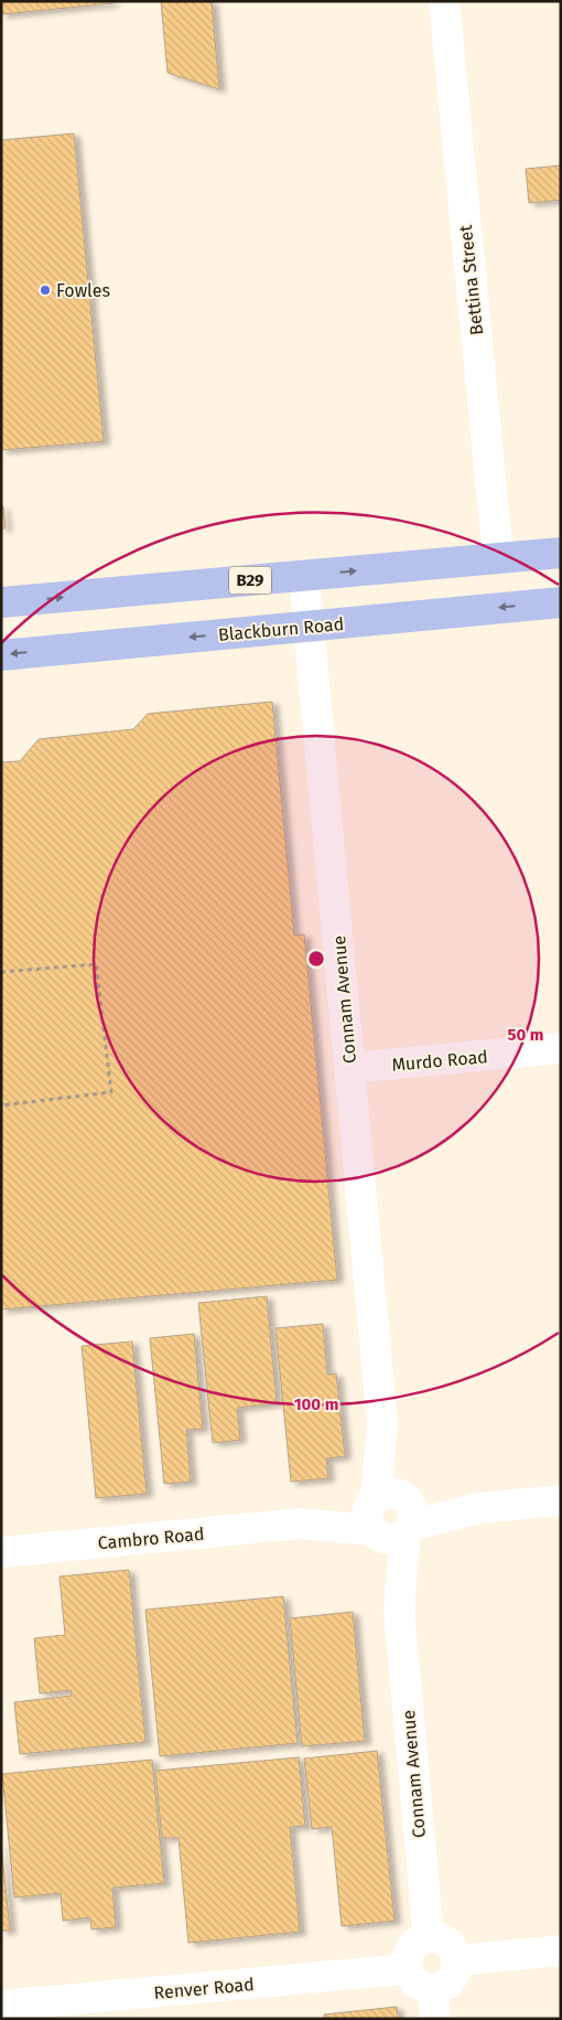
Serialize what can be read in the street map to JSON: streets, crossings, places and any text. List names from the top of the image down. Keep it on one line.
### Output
{"streets":{"main road":["B29","Blackburn Road"],"street":["Bettina Street","Connam Avenue","Murdo Road","Cambro Road","Renver Road"]},"crossings":[["Bettina Street","B29"],["B29","Connam Avenue"],["Blackburn Road","Connam Avenue"],["Connam Avenue","Murdo Road"],["Connam Avenue","Cambro Road"],["Connam Avenue","Renver Road"]],"places":["Fowles"],"rings":["50 m","100 m"]}
